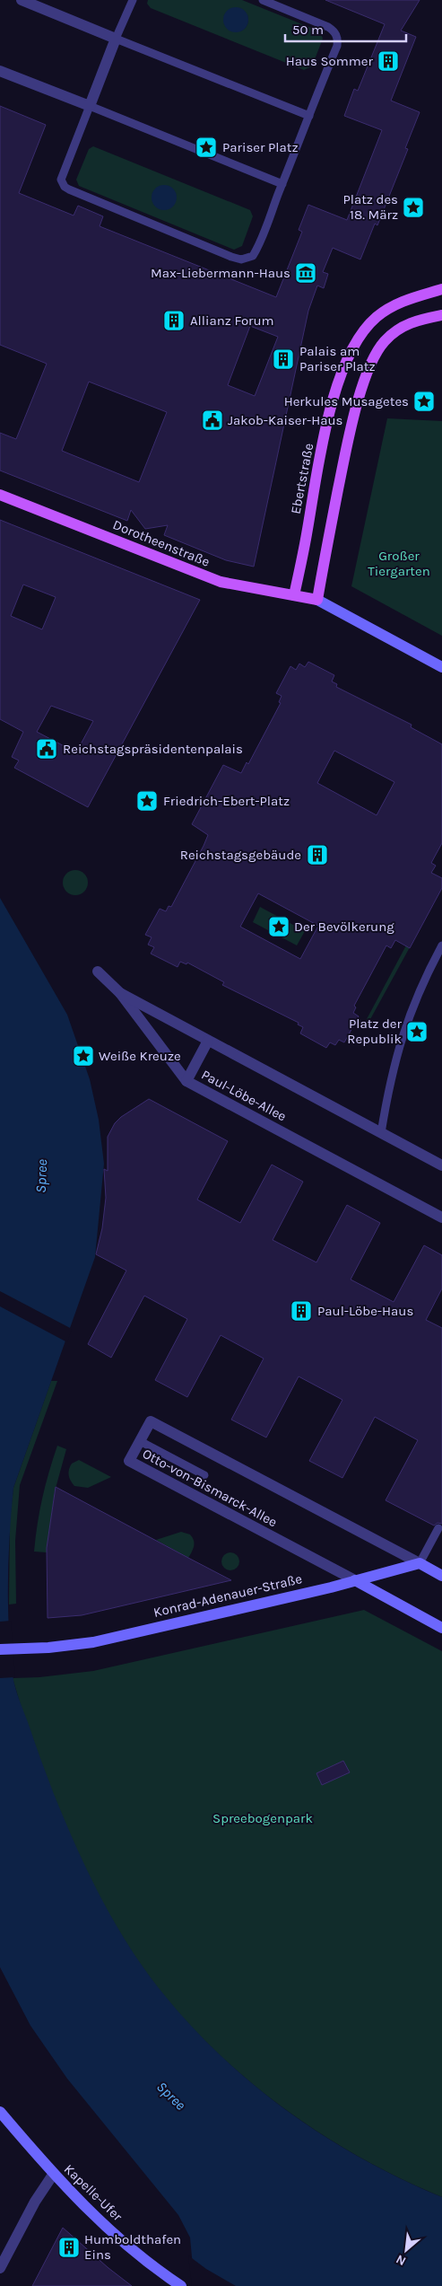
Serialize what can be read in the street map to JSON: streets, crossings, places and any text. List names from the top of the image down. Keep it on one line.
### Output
{"streets":{"main road":["Ebertstraße","Dorotheenstraße"],"street":["Paul-Löbe-Allee","Otto-von-Bismarck-Allee","Konrad-Adenauer-Straße","Kapelle-Ufer"]},"crossings":[["Ebertstraße","Dorotheenstraße"],["Otto-von-Bismarck-Allee","Konrad-Adenauer-Straße"]],"water":["Spree"],"parks":["Großer Tiergarten","Spreebogenpark"],"places":{"building":["Haus Sommer","Allianz Forum","Palais am Pariser Platz","Reichstagsgebäude","Paul-Löbe-Haus","Humboldthafen Eins"],"place":["Pariser Platz","Platz des 18. März","Herkules Musagetes","Friedrich-Ebert-Platz","Der Bevölkerung","Platz der Republik","Weiße Kreuze"],"museum":["Max-Liebermann-Haus"],"public building":["Jakob-Kaiser-Haus","Reichstagspräsidentenpalais"]},"scale_bar":"50 m","north":"bottom left"}
